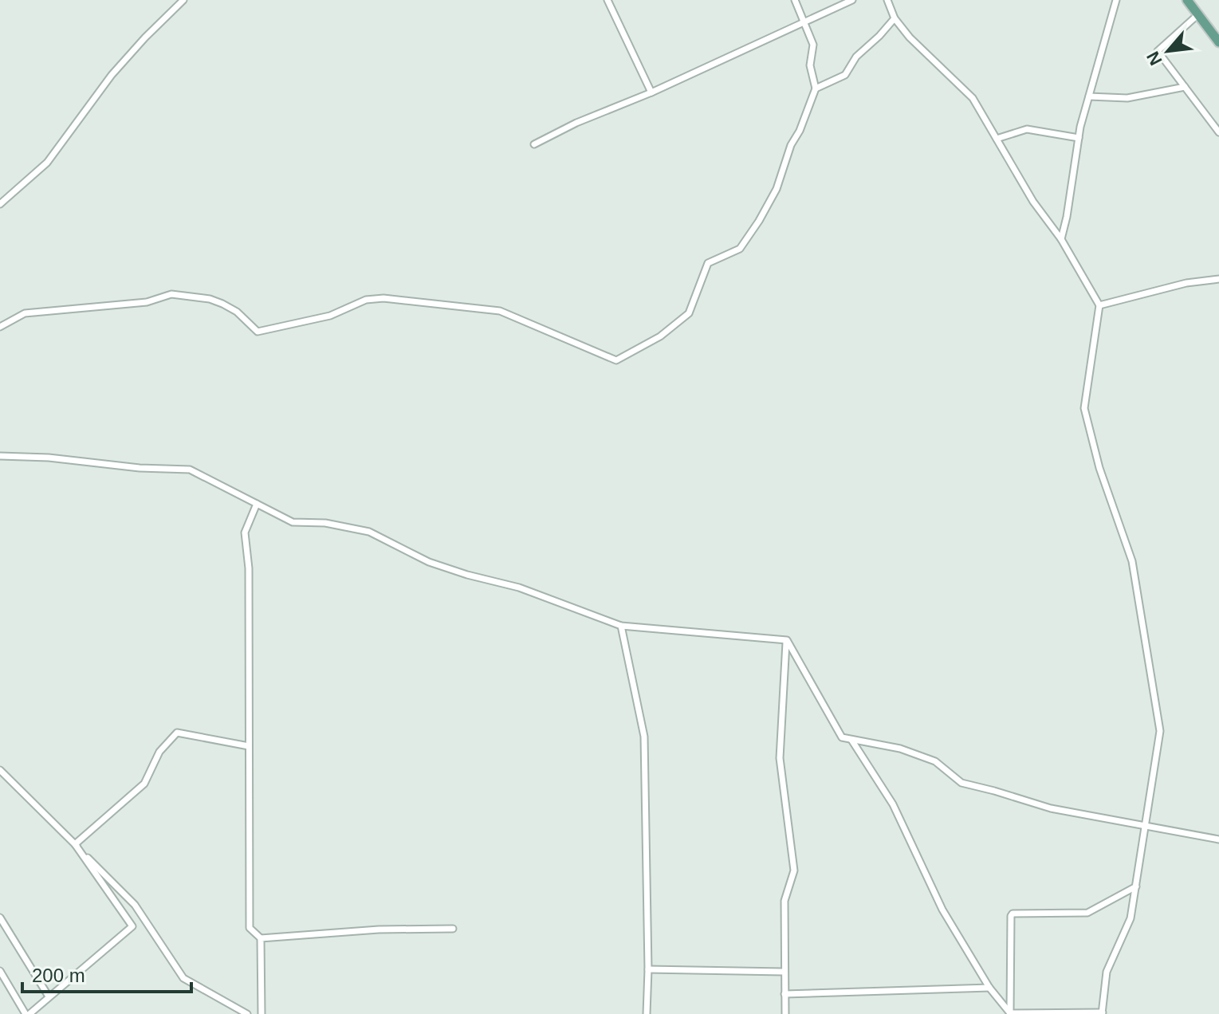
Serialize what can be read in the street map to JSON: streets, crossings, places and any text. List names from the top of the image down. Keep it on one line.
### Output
{"scale_bar":"200 m","north":"bottom left"}
